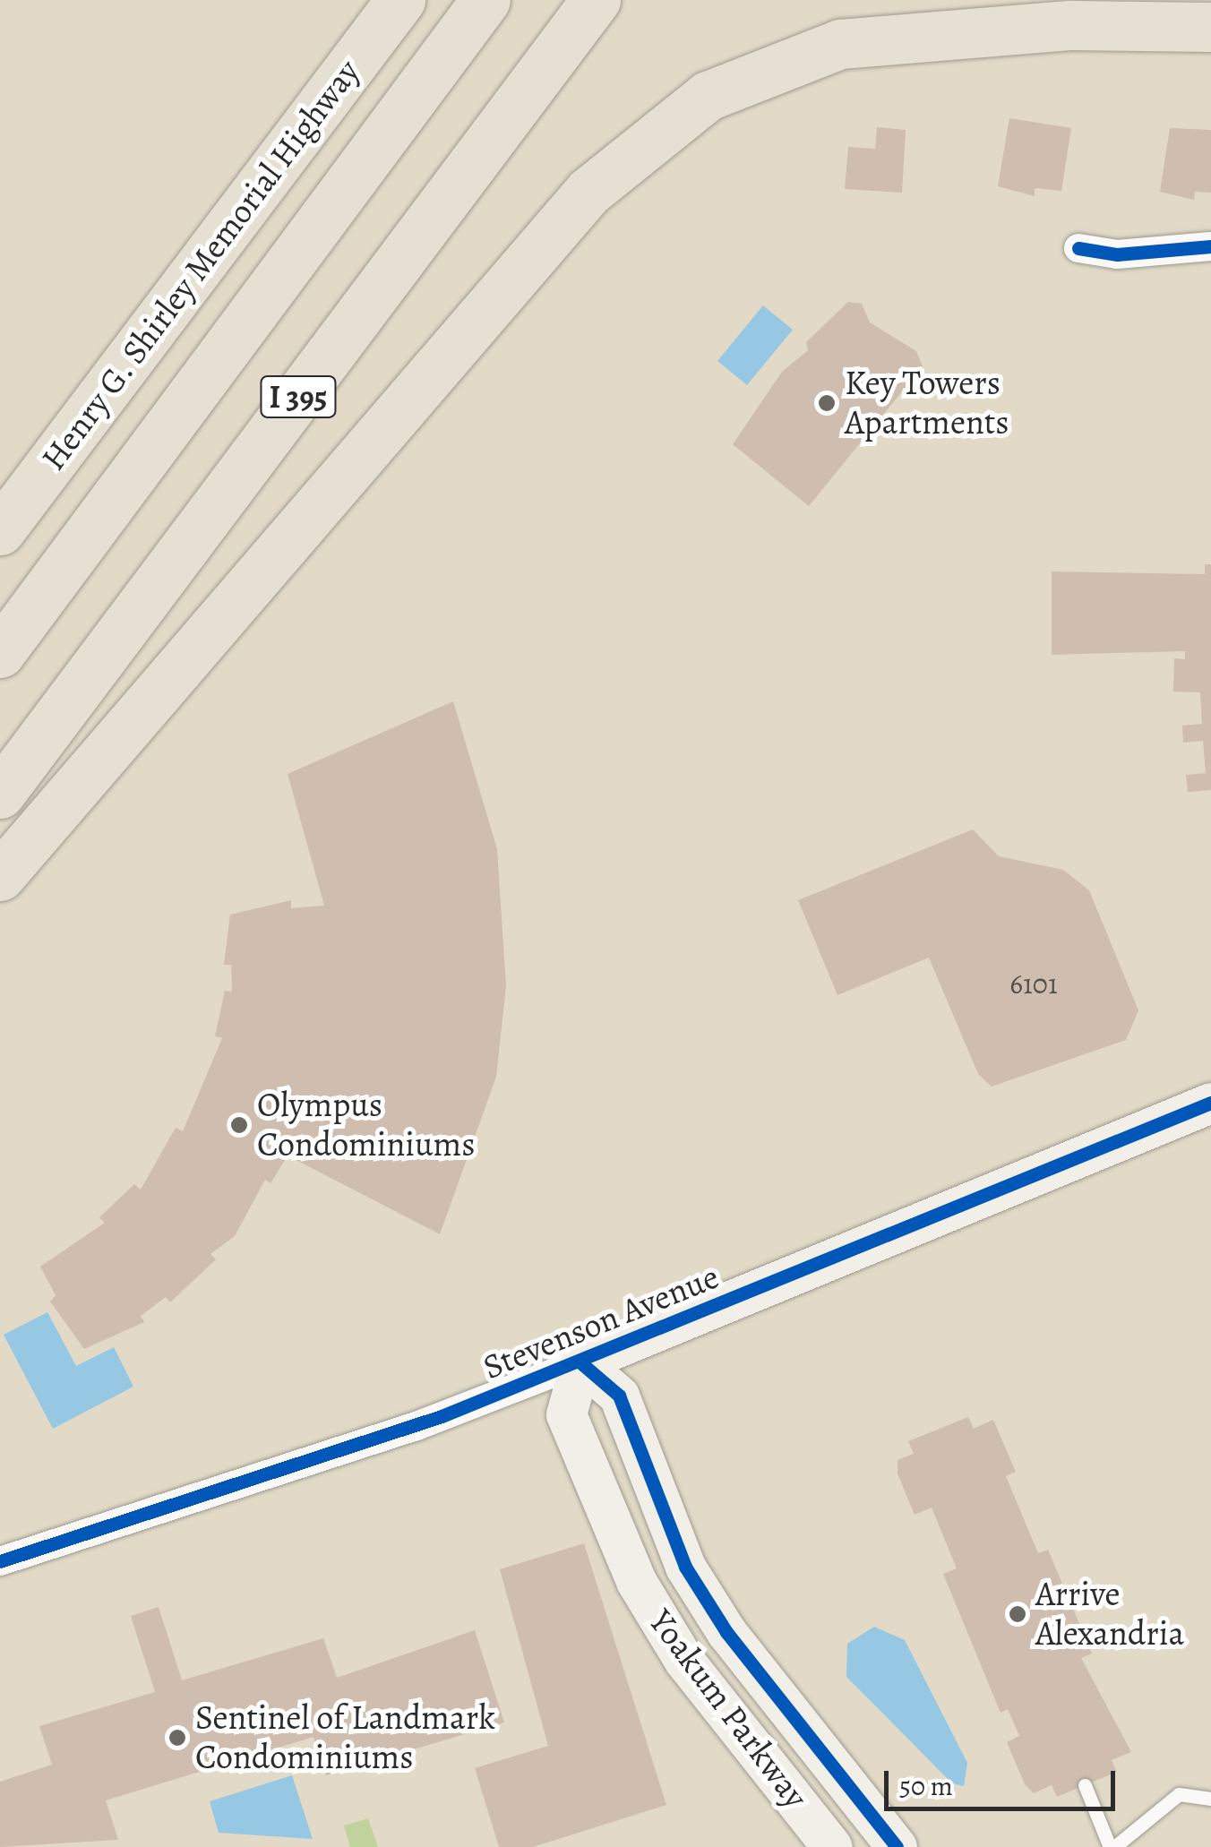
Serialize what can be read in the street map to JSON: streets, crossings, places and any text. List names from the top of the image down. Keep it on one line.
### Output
{"streets":{"highway":["Henry G. Shirley Memorial Highway","I 395"],"street":["Stevenson Avenue","Yoakum Parkway"]},"crossings":[["Stevenson Avenue","Yoakum Parkway"]],"places":["Key Towers Apartments","Olympus Condominiums","Arrive Alexandria","Sentinel of Landmark Condominiums"],"house_numbers":["6101"],"scale_bar":"50 m"}
